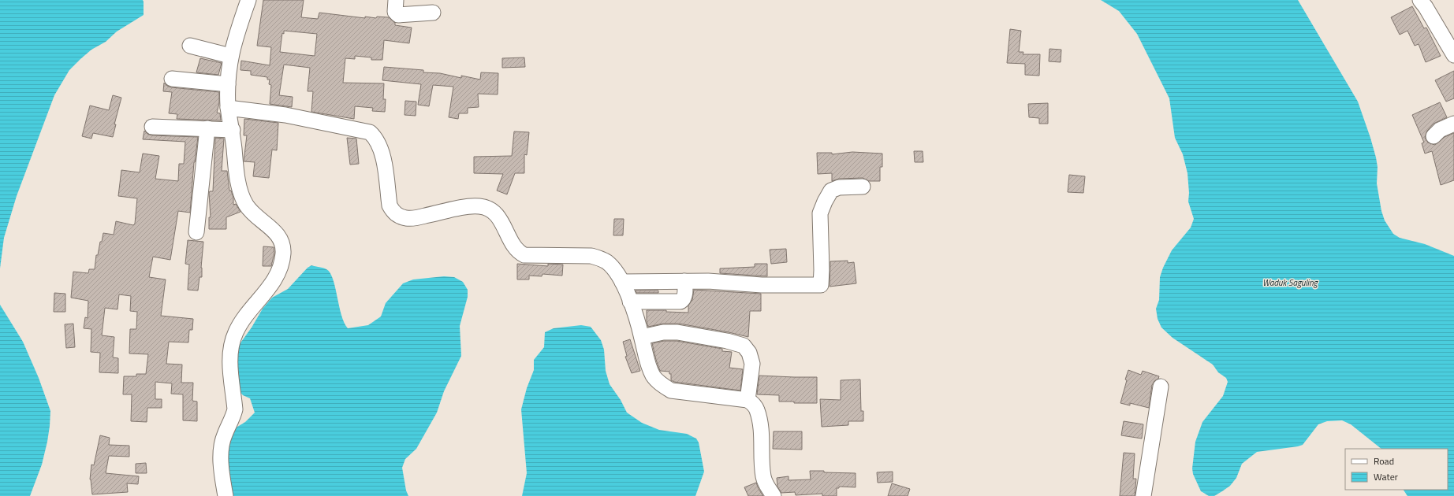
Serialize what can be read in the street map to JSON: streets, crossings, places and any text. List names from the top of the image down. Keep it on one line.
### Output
{"water":["Waduk Saguling"],"legend":["Road","Water"]}
